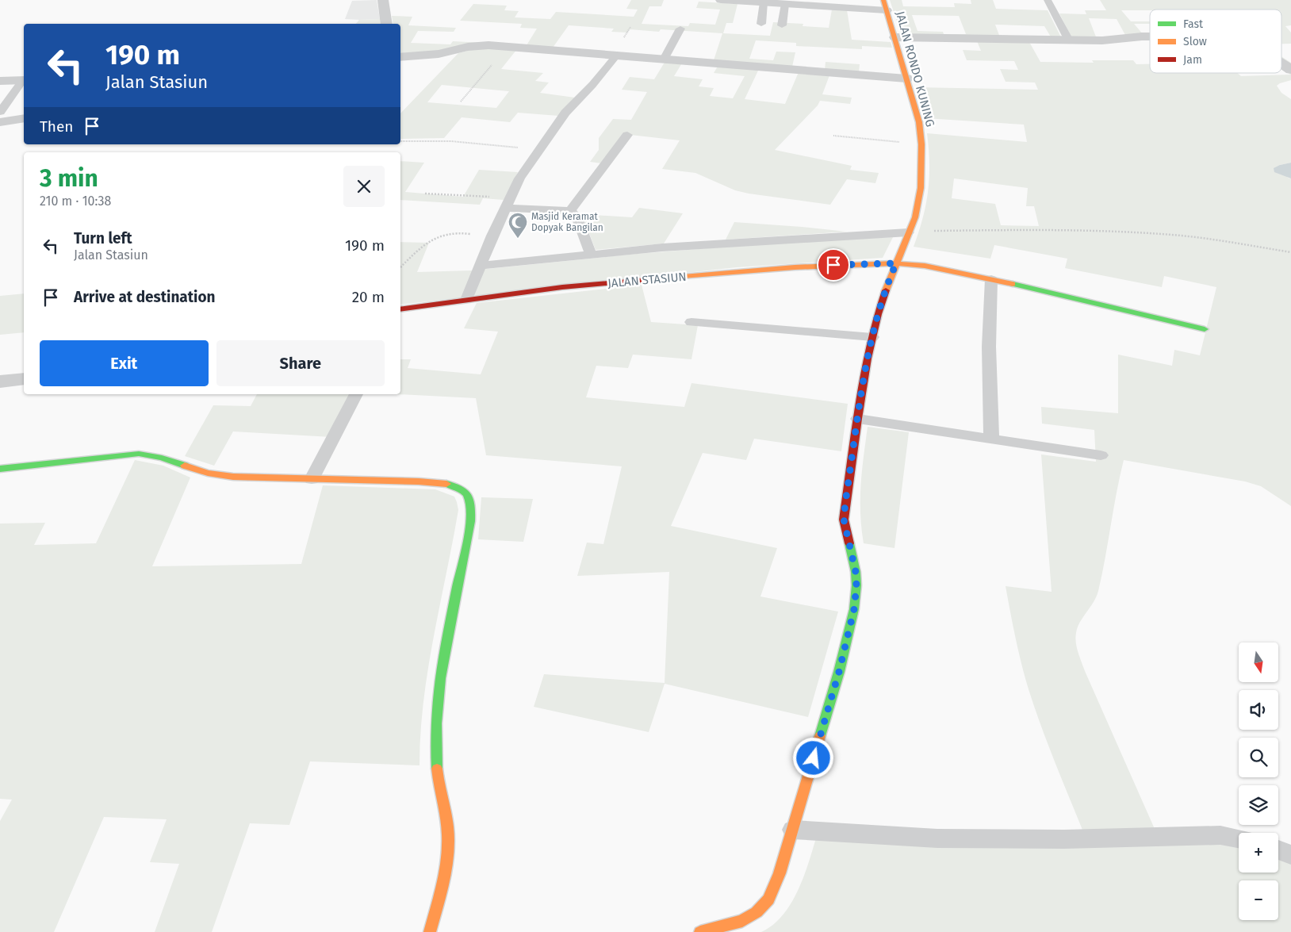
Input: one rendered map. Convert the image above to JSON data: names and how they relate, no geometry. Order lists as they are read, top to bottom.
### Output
{
  "streets": {
    "street": ["JALAN RONDO KUNING", "JALAN STASIUN"]
  },
  "crossings": [
    ["JALAN RONDO KUNING", "JALAN STASIUN"]
  ],
  "places": {
    "mosque": ["Masjid Keramat Dopyak Bangilan"]
  },
  "legend": ["Fast", "Slow", "Jam"],
  "north": "bottom",
  "page": {
    "turn": ["190 m", "Jalan Stasiun"],
    "then": "Then",
    "heading": ["3 min", "210 m · 10:38"],
    "list": [
      {
        "name": "Turn left",
        "note": "Jalan Stasiun",
        "value": "190 m"
      },
      {
        "name": "Arrive at destination",
        "value": "20 m"
      }
    ],
    "buttons": ["Exit", "Share"],
    "map_buttons": ["+", "−"]
  }
}
